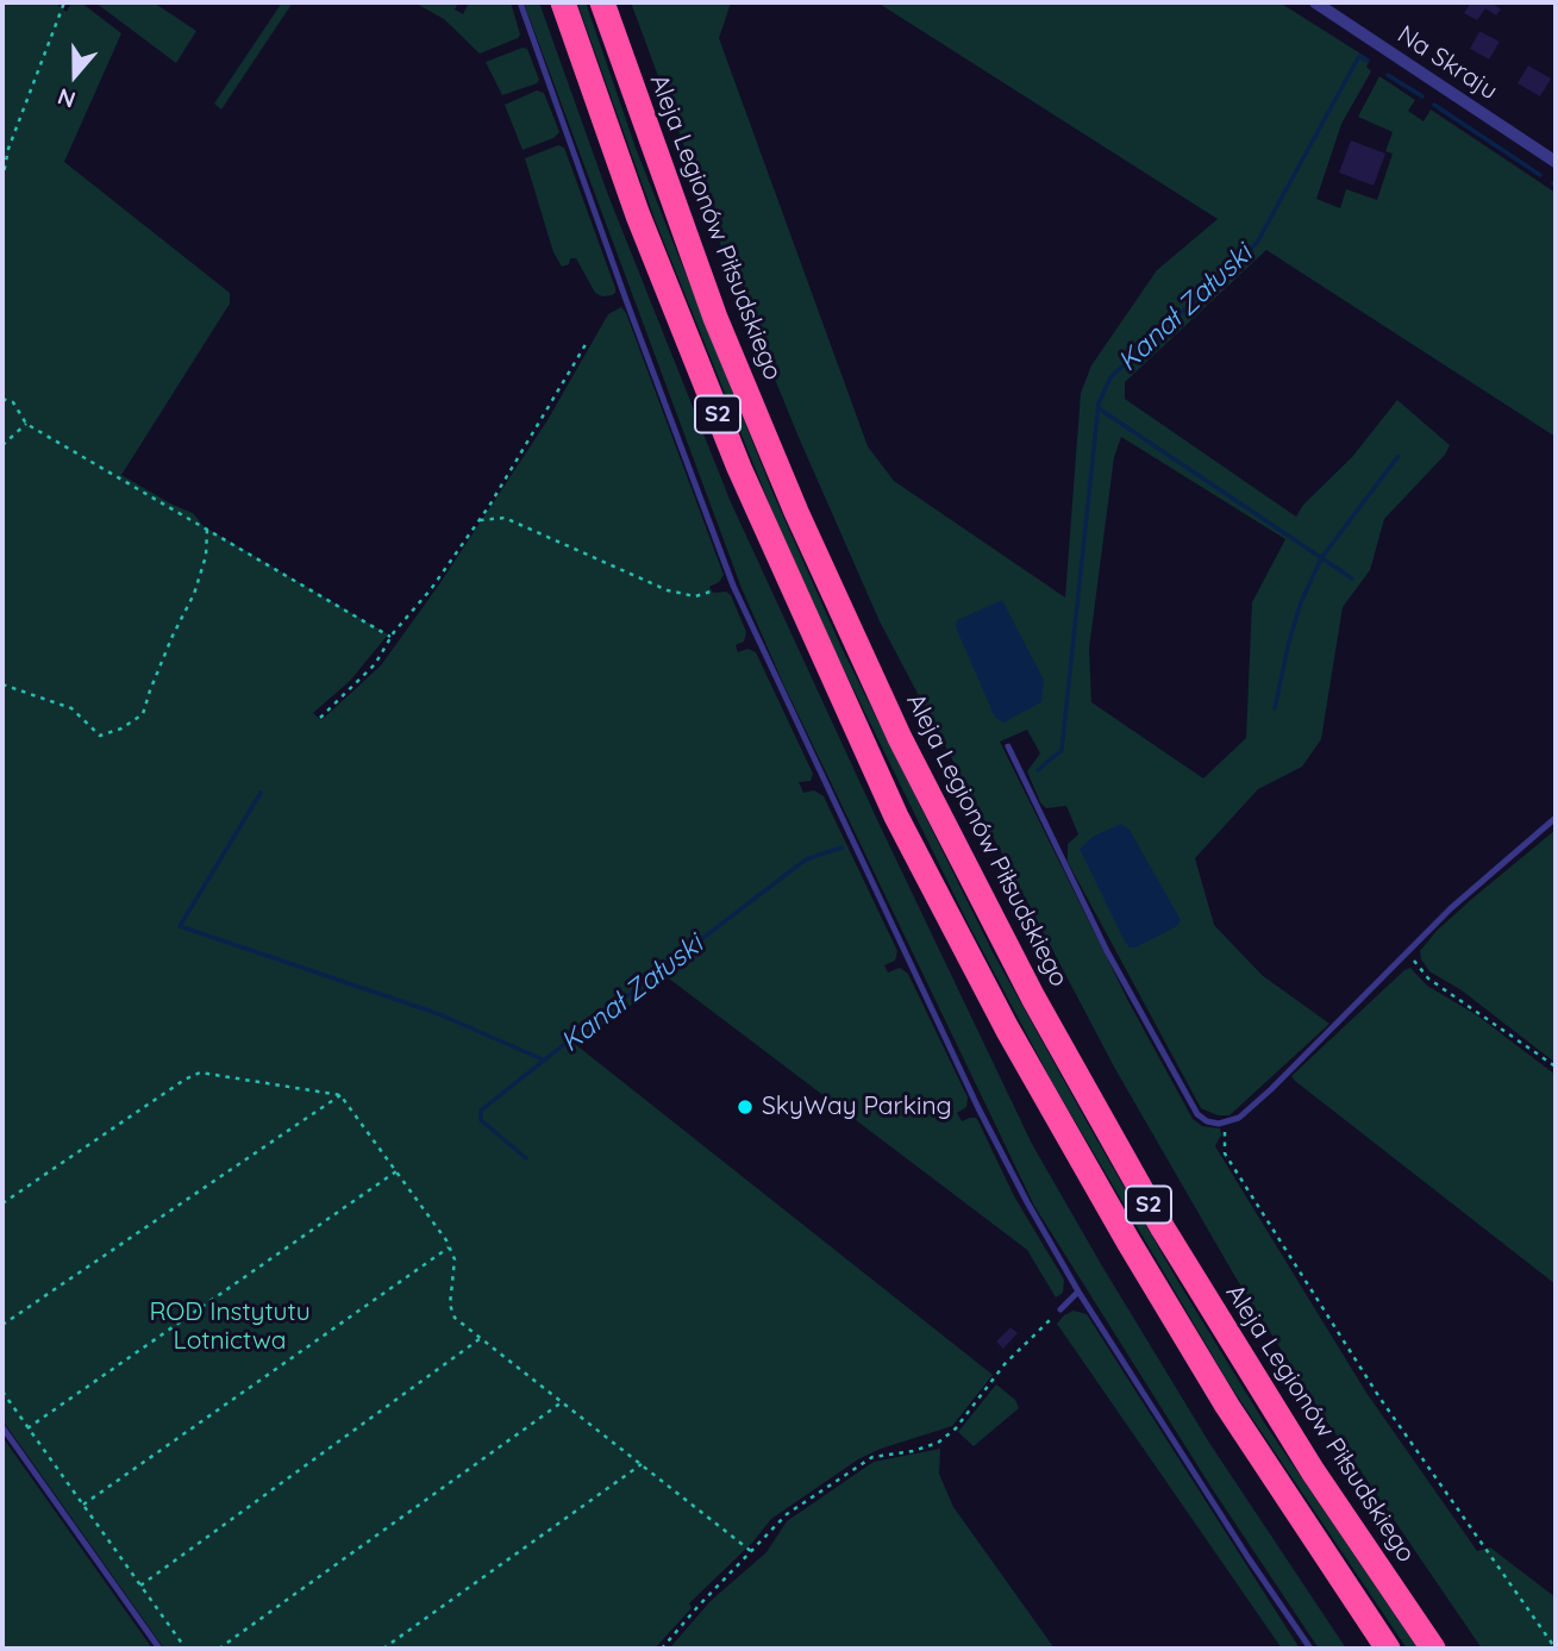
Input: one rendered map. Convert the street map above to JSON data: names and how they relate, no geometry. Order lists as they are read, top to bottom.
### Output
{
  "streets": {
    "highway": ["Aleja Legionów Piłsudskiego", "S2"],
    "street": ["Na Skraju"]
  },
  "water": ["Kanał Załuski"],
  "parks": ["ROD Instytutu Lotnictwa"],
  "places": ["SkyWay Parking"],
  "north": "bottom"
}
